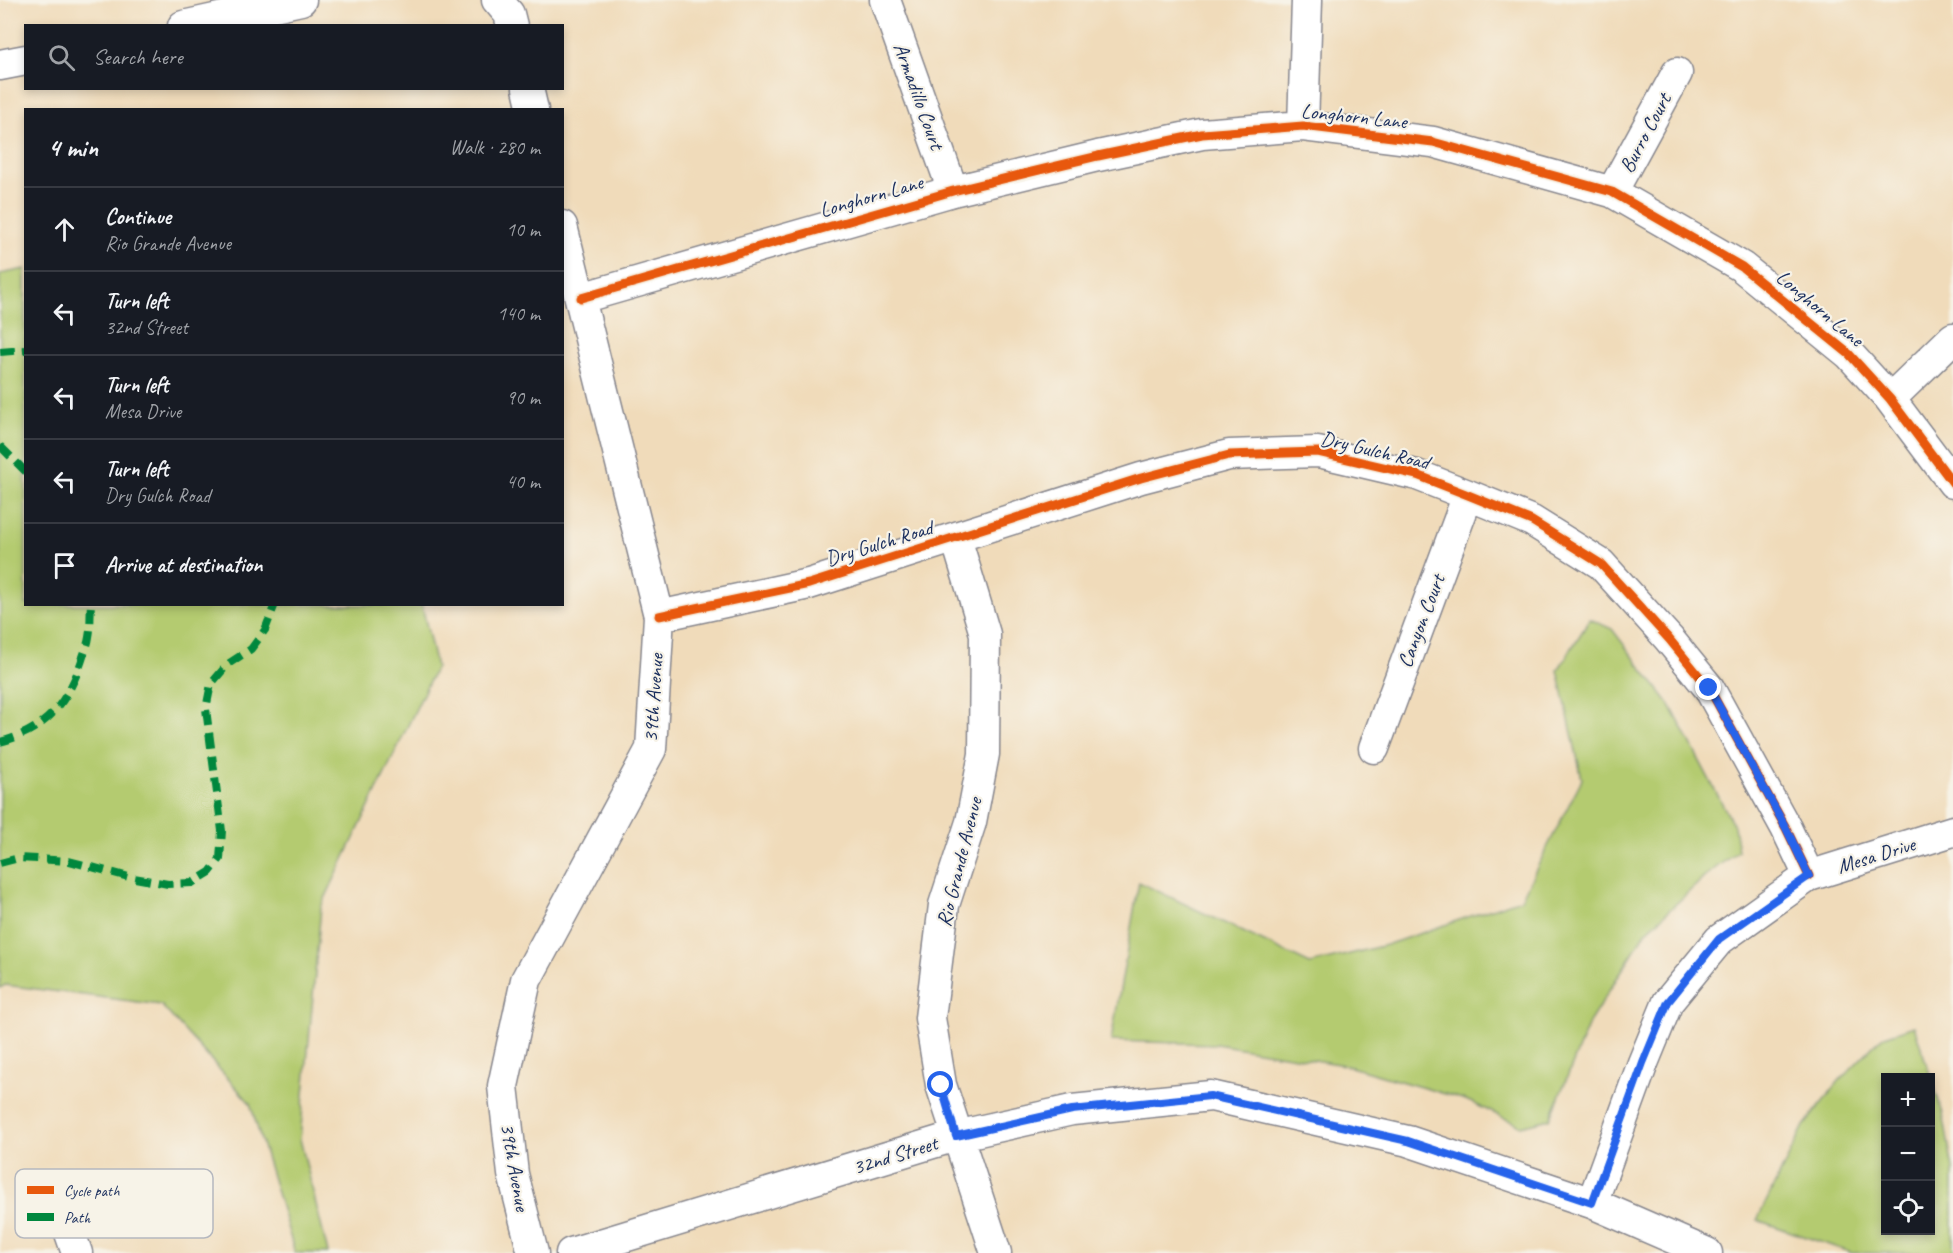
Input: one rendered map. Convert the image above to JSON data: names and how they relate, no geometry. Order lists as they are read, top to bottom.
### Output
{
  "streets": {
    "street": [
      "Armadillo Court",
      "Longhorn Lane",
      "Burro Court",
      "Dry Gulch Road",
      "Canyon Court",
      "39th Avenue",
      "Mesa Drive",
      "Rio Grande Avenue",
      "32nd Street"
    ]
  },
  "crossings": [
    ["Armadillo Court", "Longhorn Lane"],
    ["Longhorn Lane", "Burro Court"],
    ["Longhorn Lane", "39th Avenue"],
    ["Dry Gulch Road", "Canyon Court"],
    ["Dry Gulch Road", "39th Avenue"],
    ["Dry Gulch Road", "Mesa Drive"],
    ["Dry Gulch Road", "Rio Grande Avenue"],
    ["Mesa Drive", "32nd Street"],
    ["Rio Grande Avenue", "32nd Street"]
  ],
  "legend": ["Cycle path", "Path"],
  "page": {
    "search": "Search here",
    "heading": ["4 min", "Walk · 280 m"],
    "list": [
      ["Continue", "Rio Grande Avenue", "10 m"],
      ["Turn left", "32nd Street", "140 m"],
      ["Turn left", "Mesa Drive", "90 m"],
      ["Turn left", "Dry Gulch Road", "40 m"],
      "Arrive at destination"
    ],
    "map_buttons": ["+", "−"]
  }
}
